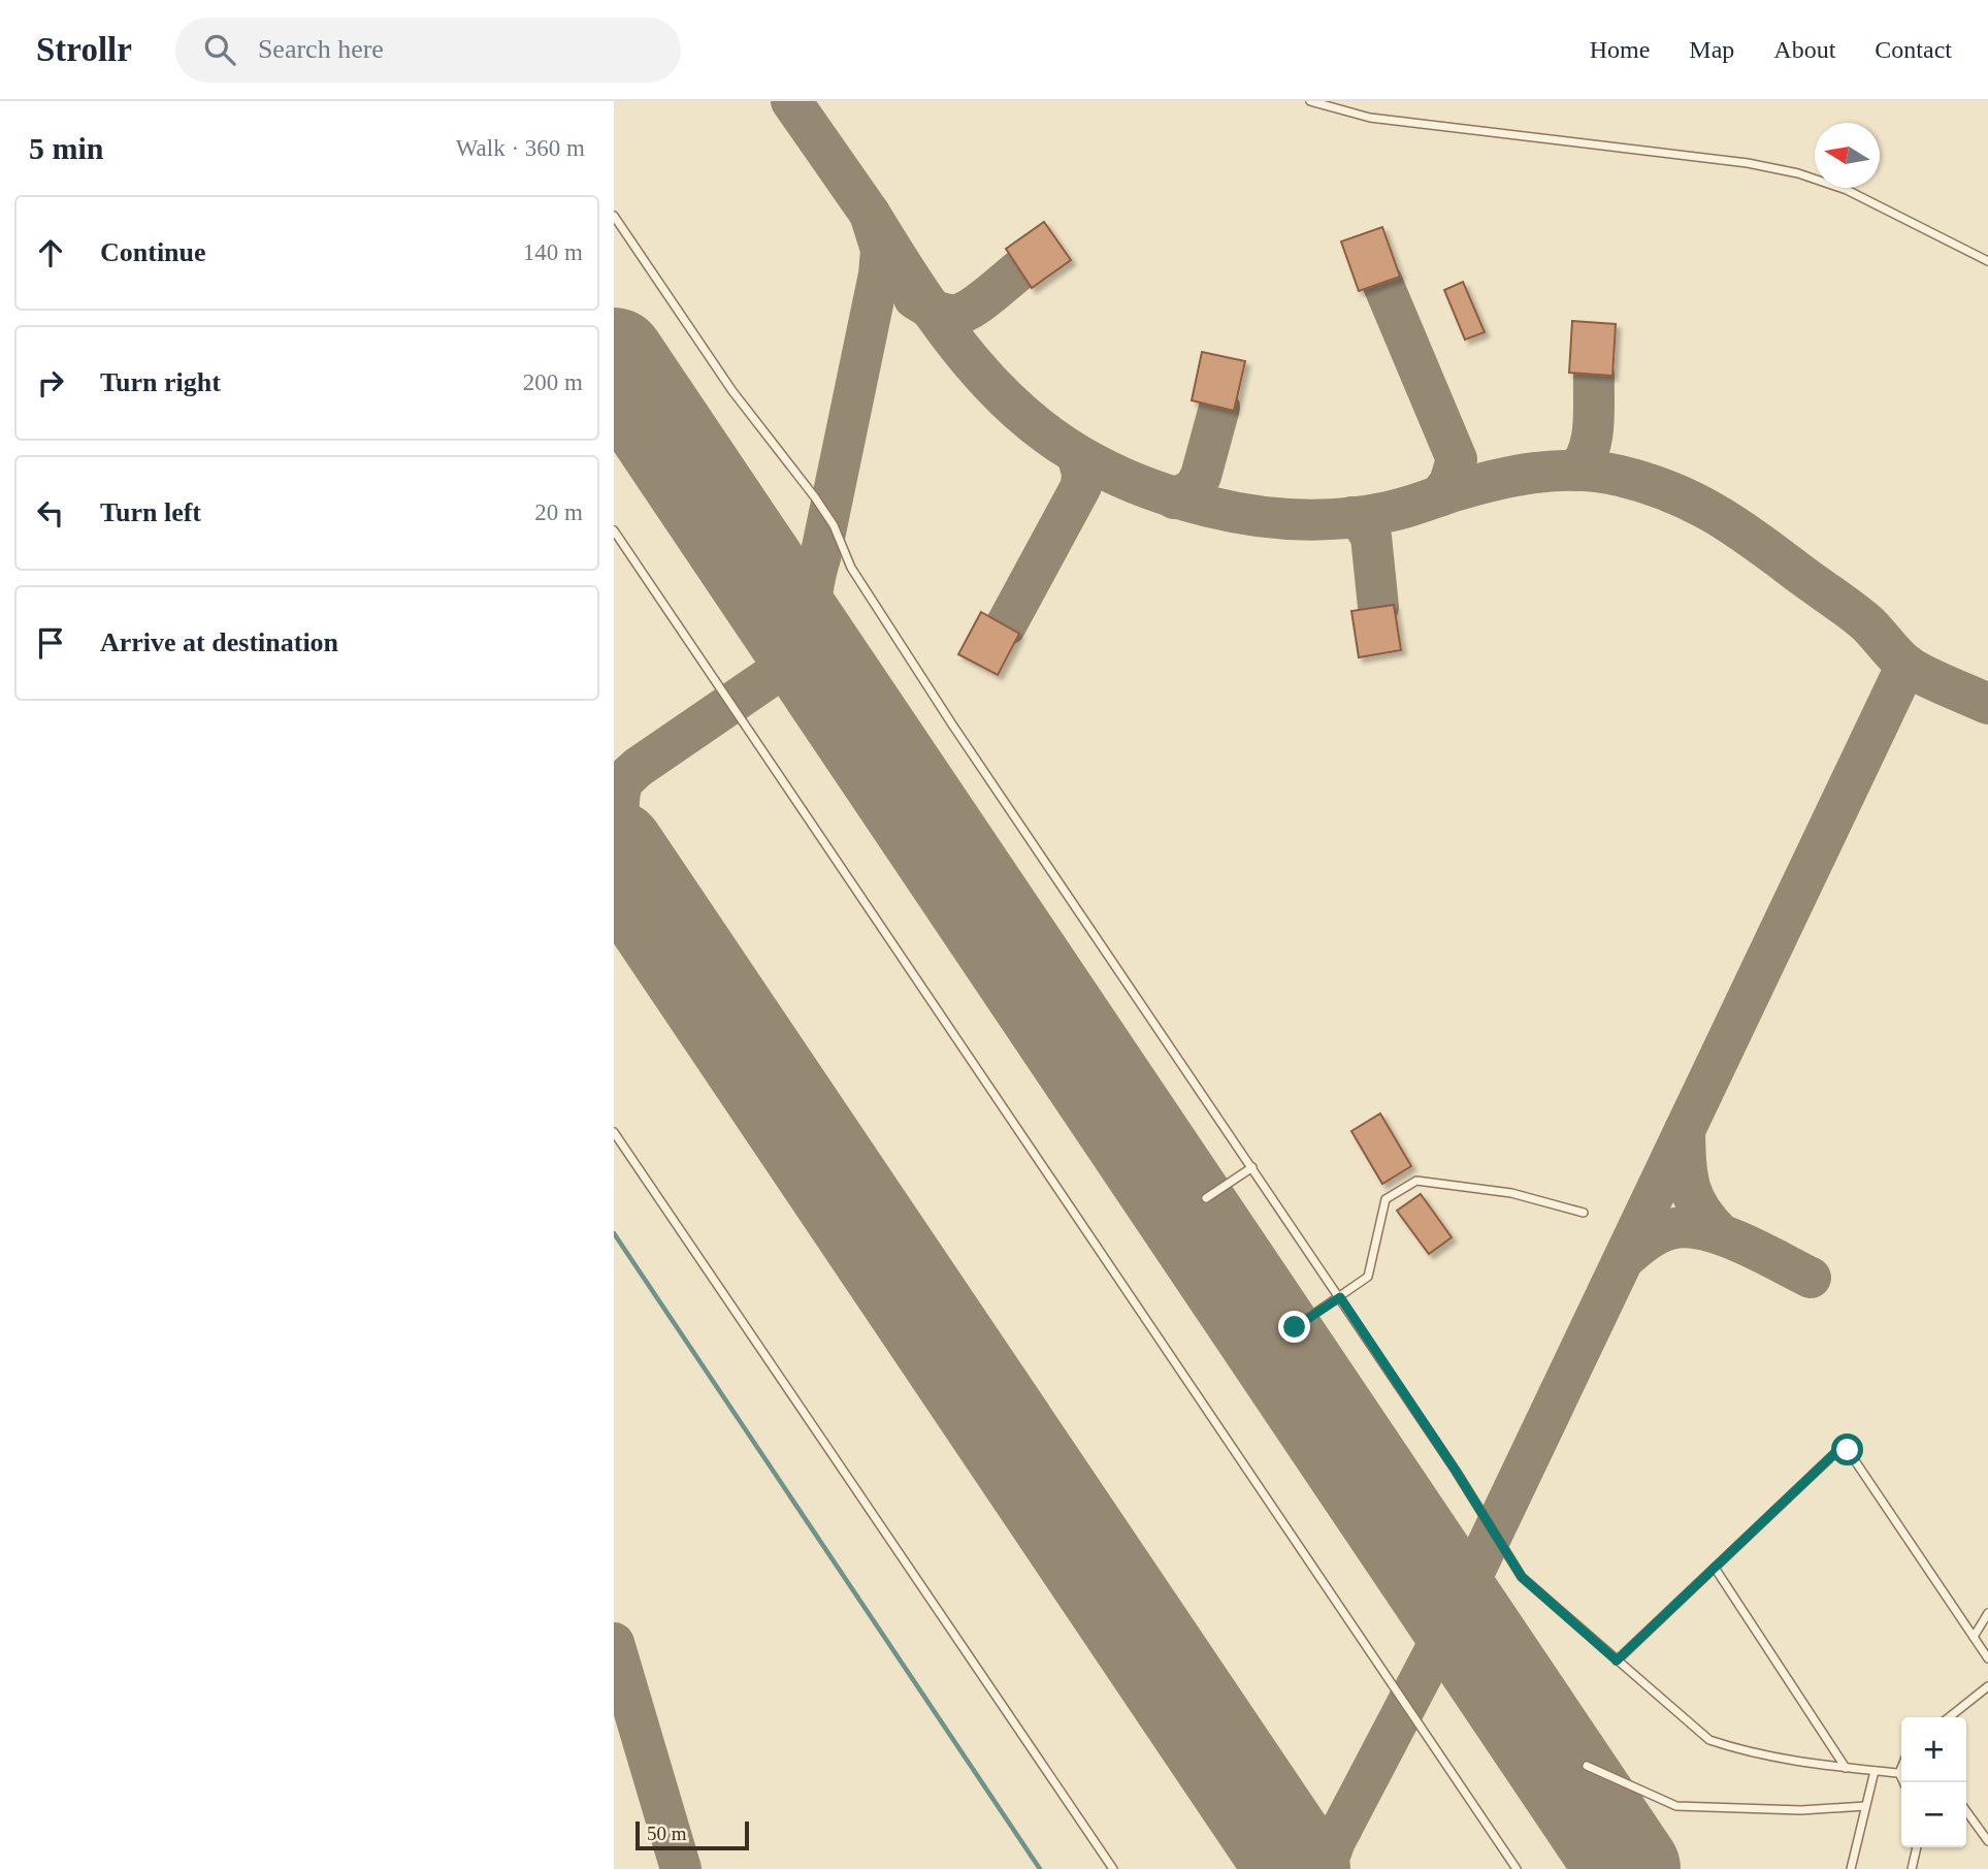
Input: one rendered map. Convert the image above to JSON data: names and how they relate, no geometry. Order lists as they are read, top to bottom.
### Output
{
  "scale_bar": "50 m",
  "north": "left",
  "page": {
    "header": "Strollr",
    "search": "Search here",
    "nav": [
      "Home",
      "Map",
      "About",
      "Contact"
    ],
    "heading": ["5 min", "Walk · 360 m"],
    "list": [
      ["Continue", "140 m"],
      ["Turn right", "200 m"],
      ["Turn left", "20 m"],
      "Arrive at destination"
    ],
    "map_buttons": ["+", "−"],
    "scale": "50 m"
  }
}
